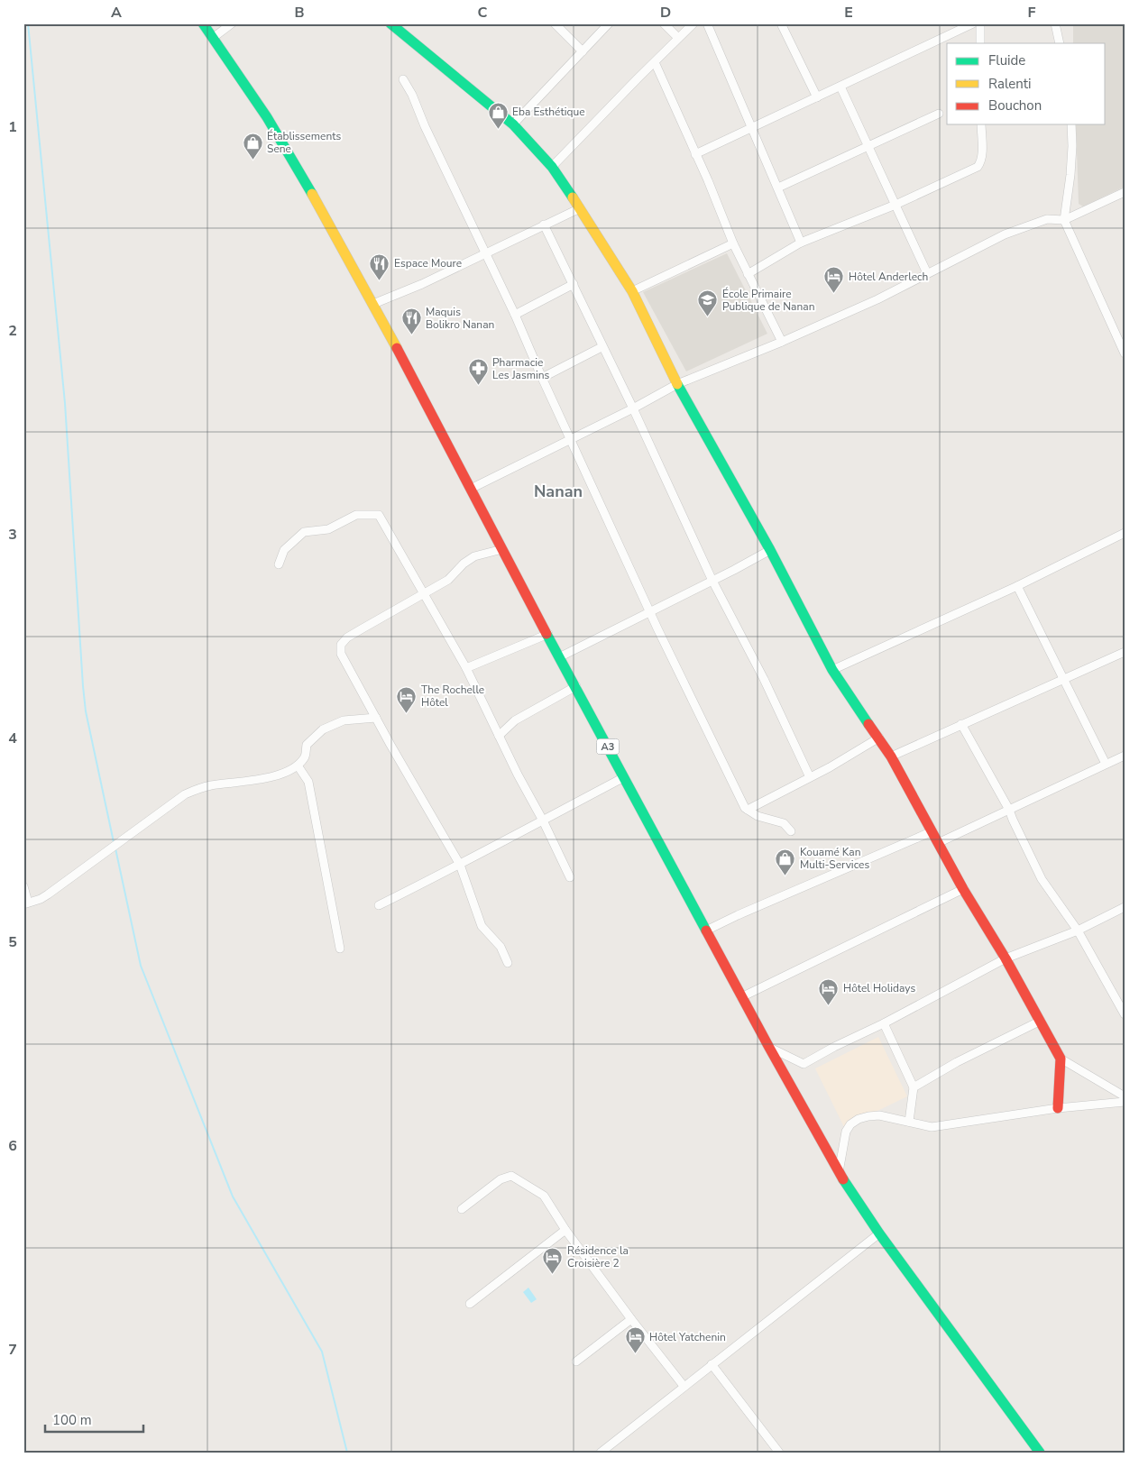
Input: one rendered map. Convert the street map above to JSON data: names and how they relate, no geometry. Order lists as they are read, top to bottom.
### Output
{
  "streets": {
    "main road": ["A3"]
  },
  "districts": ["Nanan"],
  "places": {
    "shop": ["Eba Esthétique", "Établissements Sene", "Kouamé Kan Multi-Services"],
    "restaurant": ["Espace Moure", "Maquis Bolikro Nanan"],
    "hotel": [
      "Hôtel Anderlech",
      "The Rochelle Hôtel",
      "Hôtel Holidays",
      "Résidence la Croisière 2",
      "Hôtel Yatchenin"
    ],
    "school or university": ["École Primaire Publique de Nanan"],
    "pharmacy": ["Pharmacie Les Jasmins"]
  },
  "legend": ["Fluide", "Ralenti", "Bouchon"],
  "scale_bar": "100 m",
  "grid": {
    "columns": [
      "A",
      "B",
      "C",
      "D",
      "E",
      "F"
    ],
    "rows": [
      "1",
      "2",
      "3",
      "4",
      "5",
      "6",
      "7"
    ]
  }
}
